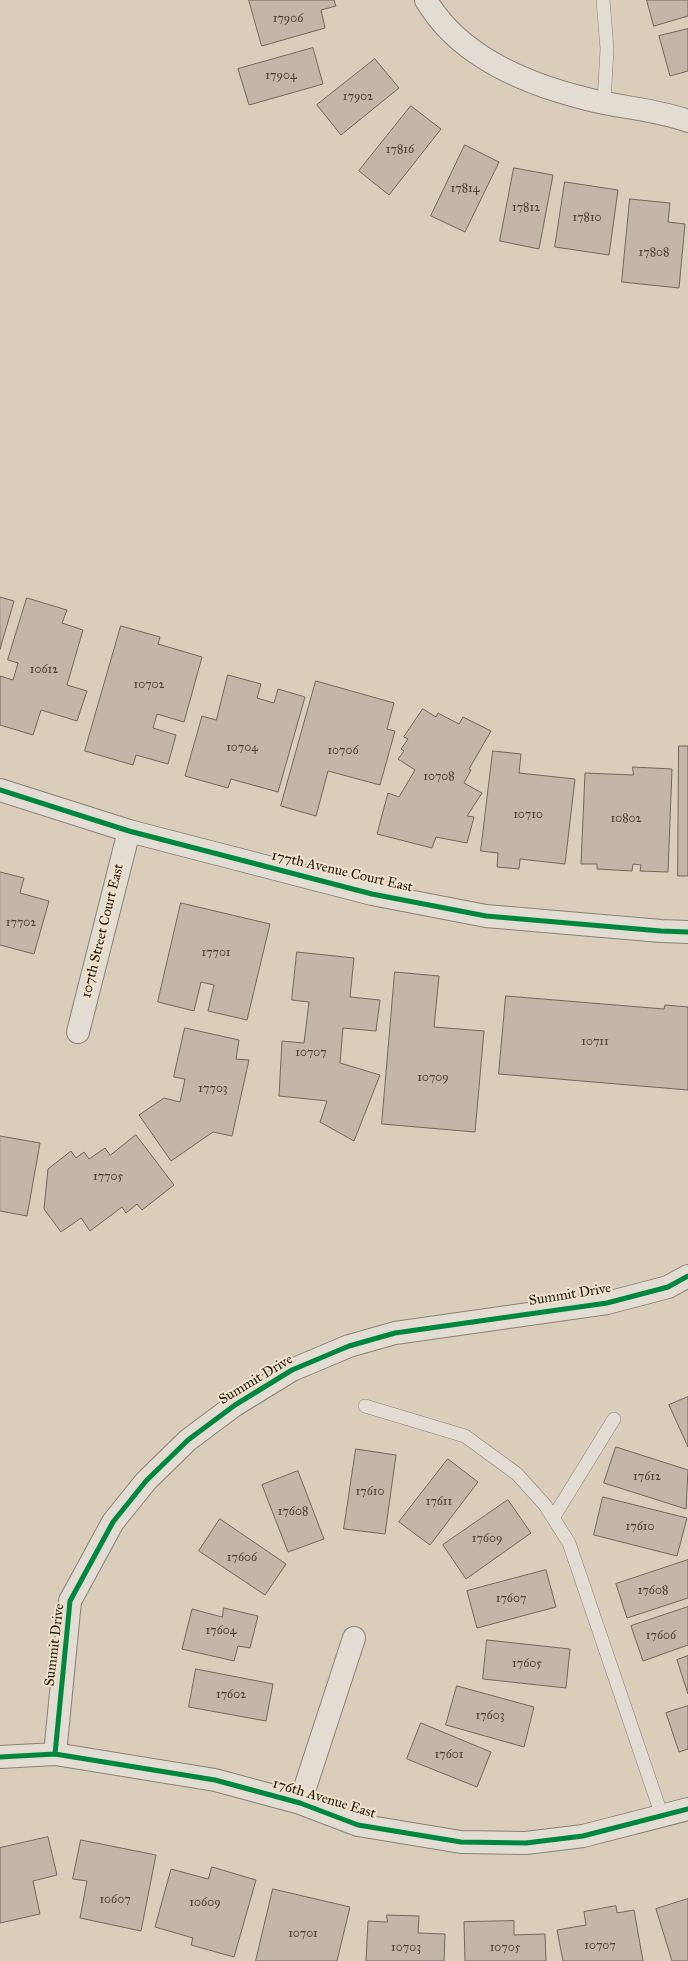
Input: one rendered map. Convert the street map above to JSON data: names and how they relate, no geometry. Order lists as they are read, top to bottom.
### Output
{
  "streets": {
    "street": [
      "177th Avenue Court East",
      "107th Street Court East",
      "Summit Drive",
      "176th Avenue East"
    ]
  },
  "crossings": [
    ["177th Avenue Court East", "107th Street Court East"],
    ["Summit Drive", "176th Avenue East"]
  ],
  "house_numbers": [
    "17906",
    "17904",
    "17902",
    "17816",
    "17814",
    "17812",
    "17810",
    "17808",
    "10612",
    "10702",
    "10704",
    "10706",
    "10708",
    "10710",
    "10802",
    "17702",
    "17701",
    "10711",
    "10707",
    "10709",
    "17703",
    "17705",
    "17612",
    "17610",
    "17611",
    "17608",
    "17610",
    "17609",
    "17606",
    "17608",
    "17607",
    "17604",
    "17606",
    "17605",
    "17602",
    "17603",
    "17601",
    "10607",
    "10609",
    "10701",
    "10707",
    "10703",
    "10705"
  ]
}
